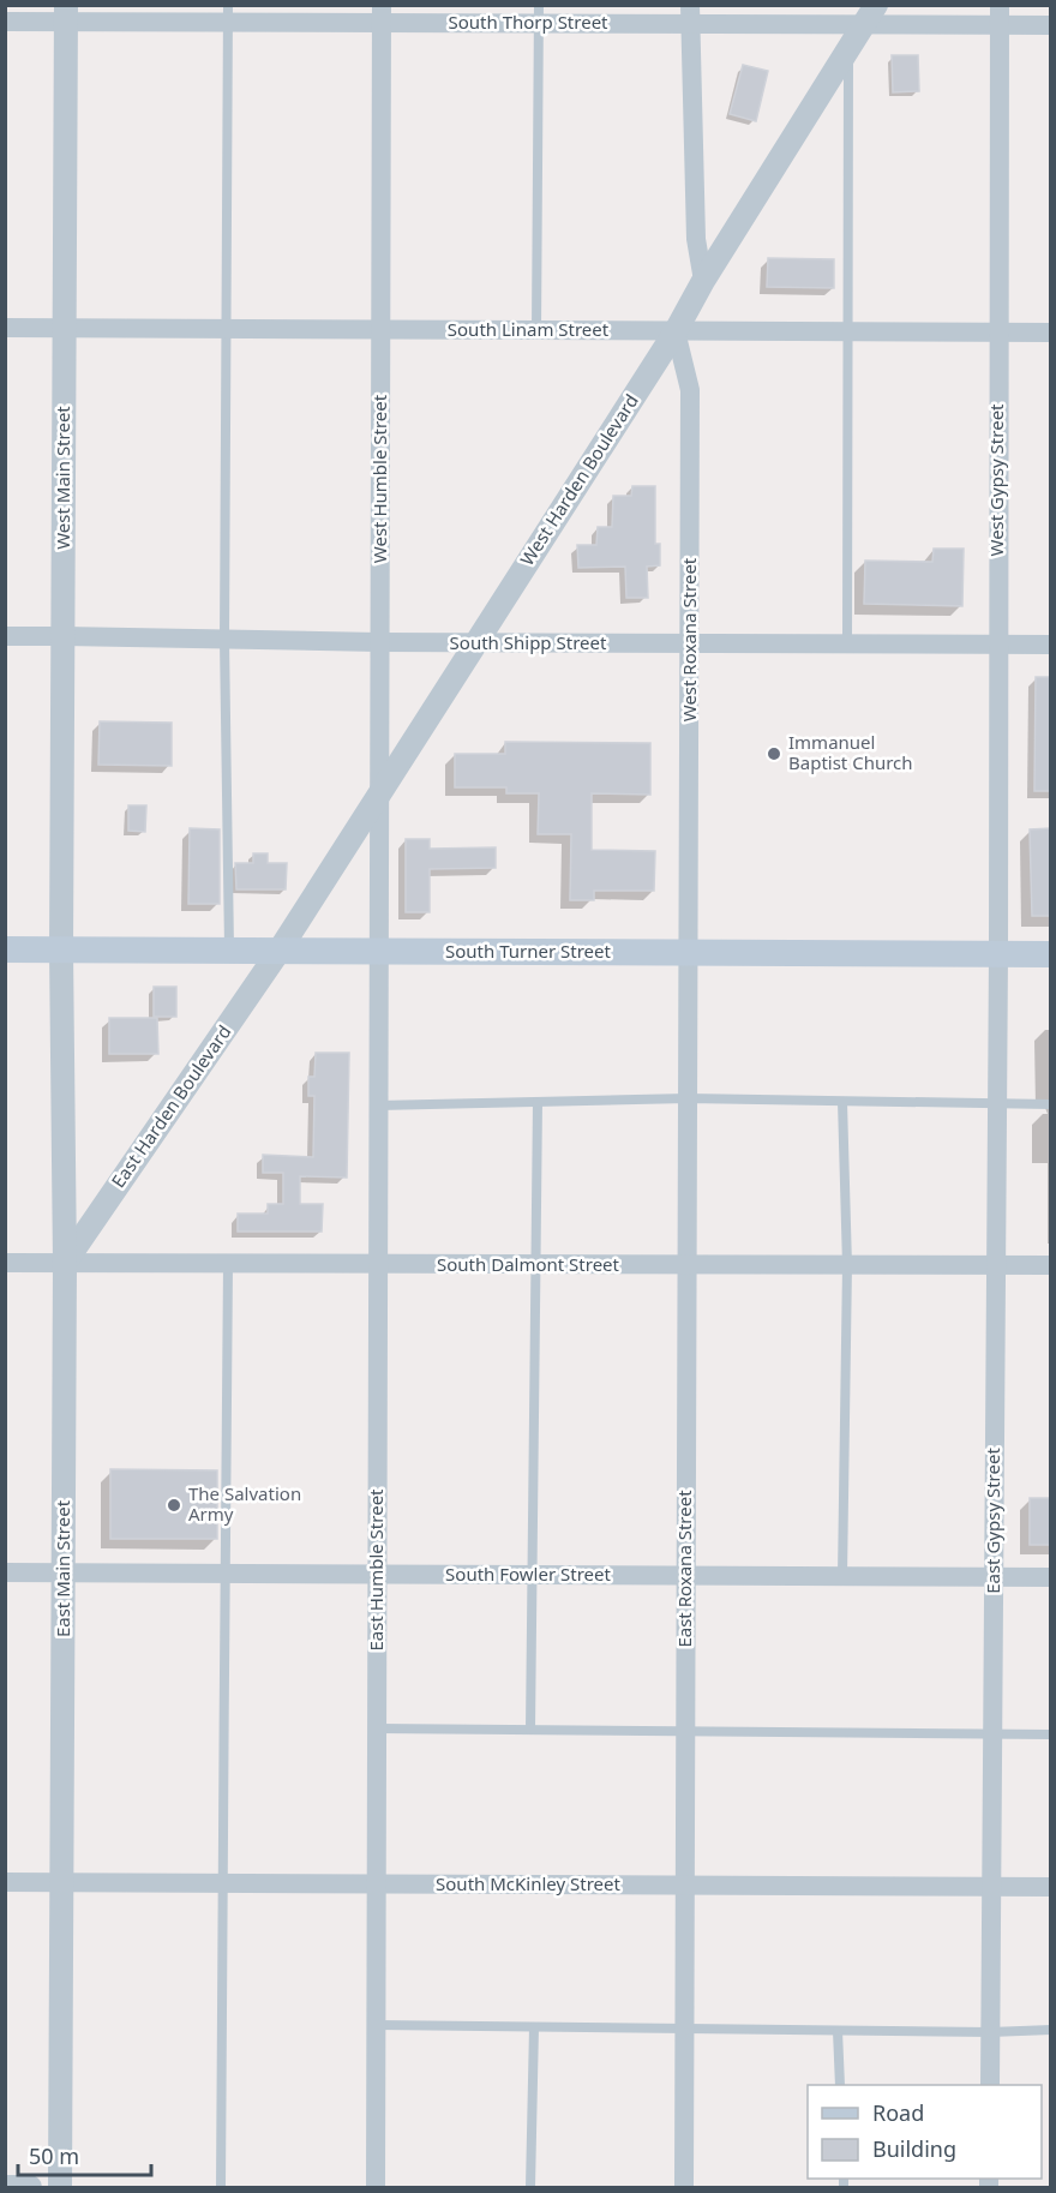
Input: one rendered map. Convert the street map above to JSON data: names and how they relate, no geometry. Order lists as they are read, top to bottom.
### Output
{
  "streets": {
    "main road": ["South Turner Street"],
    "street": [
      "South Thorp Street",
      "South Linam Street",
      "West Main Street",
      "West Humble Street",
      "West Harden Boulevard",
      "West Gypsy Street",
      "West Roxana Street",
      "South Shipp Street",
      "East Harden Boulevard",
      "South Dalmont Street",
      "East Gypsy Street",
      "East Main Street",
      "East Roxana Street",
      "East Humble Street",
      "South Fowler Street",
      "South McKinley Street"
    ]
  },
  "crossings": [
    ["South Thorp Street", "West Main Street"],
    ["South Thorp Street", "West Humble Street"],
    ["South Thorp Street", "West Harden Boulevard"],
    ["South Thorp Street", "West Gypsy Street"],
    ["South Linam Street", "West Main Street"],
    ["South Linam Street", "West Humble Street"],
    ["South Linam Street", "West Harden Boulevard"],
    ["South Linam Street", "West Gypsy Street"],
    ["South Linam Street", "West Roxana Street"],
    ["West Main Street", "South Shipp Street"],
    ["West Main Street", "South Turner Street"],
    ["West Main Street", "East Main Street"],
    ["West Humble Street", "West Harden Boulevard"],
    ["West Humble Street", "South Shipp Street"],
    ["West Humble Street", "South Turner Street"],
    ["West Humble Street", "East Humble Street"],
    ["West Harden Boulevard", "West Roxana Street"],
    ["West Harden Boulevard", "South Shipp Street"],
    ["West Harden Boulevard", "South Turner Street"],
    ["West Harden Boulevard", "East Harden Boulevard"],
    ["West Gypsy Street", "South Shipp Street"],
    ["West Gypsy Street", "South Turner Street"],
    ["West Gypsy Street", "East Gypsy Street"],
    ["West Roxana Street", "South Shipp Street"],
    ["West Roxana Street", "South Turner Street"],
    ["West Roxana Street", "East Roxana Street"],
    ["South Turner Street", "East Harden Boulevard"],
    ["South Turner Street", "East Gypsy Street"],
    ["South Turner Street", "East Main Street"],
    ["South Turner Street", "East Roxana Street"],
    ["South Turner Street", "East Humble Street"],
    ["East Harden Boulevard", "South Dalmont Street"],
    ["East Harden Boulevard", "East Main Street"],
    ["South Dalmont Street", "East Gypsy Street"],
    ["South Dalmont Street", "East Main Street"],
    ["South Dalmont Street", "East Roxana Street"],
    ["South Dalmont Street", "East Humble Street"],
    ["East Gypsy Street", "South Fowler Street"],
    ["East Gypsy Street", "South McKinley Street"],
    ["East Main Street", "South Fowler Street"],
    ["East Main Street", "South McKinley Street"],
    ["East Roxana Street", "South Fowler Street"],
    ["East Roxana Street", "South McKinley Street"],
    ["East Humble Street", "South Fowler Street"],
    ["East Humble Street", "South McKinley Street"]
  ],
  "places": ["Immanuel Baptist Church", "The Salvation Army"],
  "legend": ["Road", "Building"],
  "scale_bar": "50 m"
}
